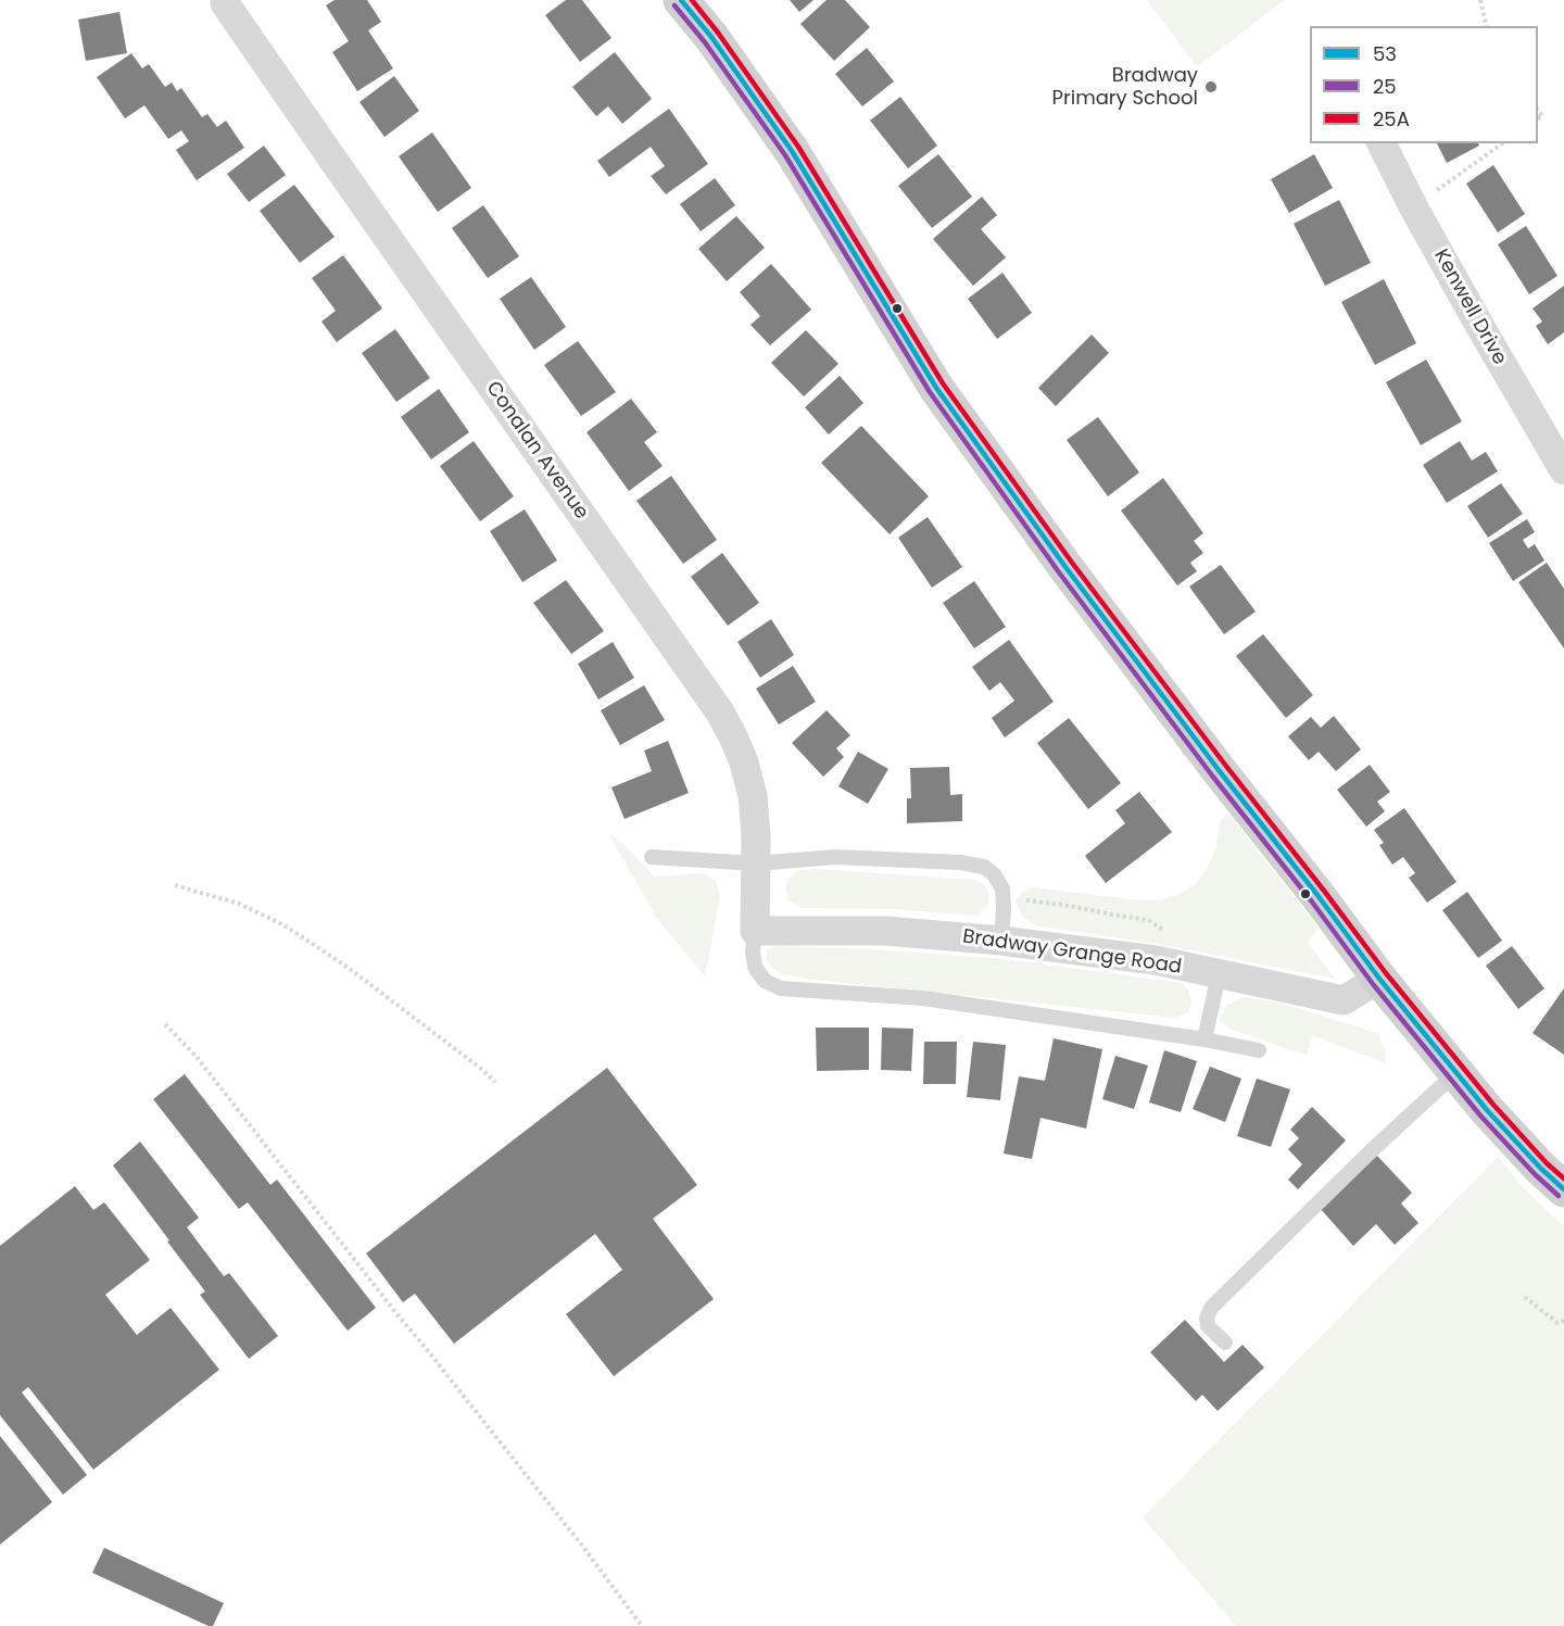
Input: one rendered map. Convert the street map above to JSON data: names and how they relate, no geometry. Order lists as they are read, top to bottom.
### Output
{
  "streets": {
    "street": ["Kenwell Drive", "Conalan Avenue", "Bradway Grange Road"]
  },
  "crossings": [
    ["Conalan Avenue", "Bradway Grange Road"]
  ],
  "places": ["Bradway Primary School"],
  "lines": ["transit line 53", "transit line 25A", "transit line 25"],
  "legend": ["53", "25", "25A"]
}
